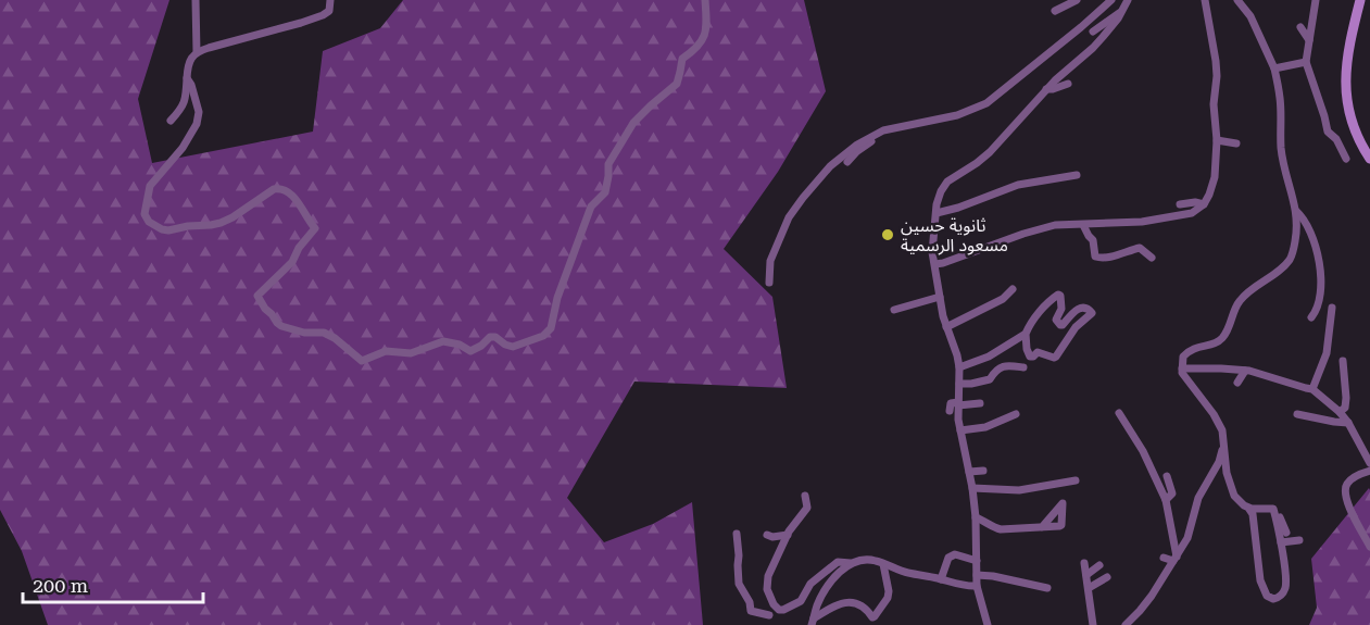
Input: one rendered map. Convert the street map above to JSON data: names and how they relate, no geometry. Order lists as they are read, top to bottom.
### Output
{
  "places": ["ثانوية حسين مسعود الرسمية"],
  "scale_bar": "200 m"
}
